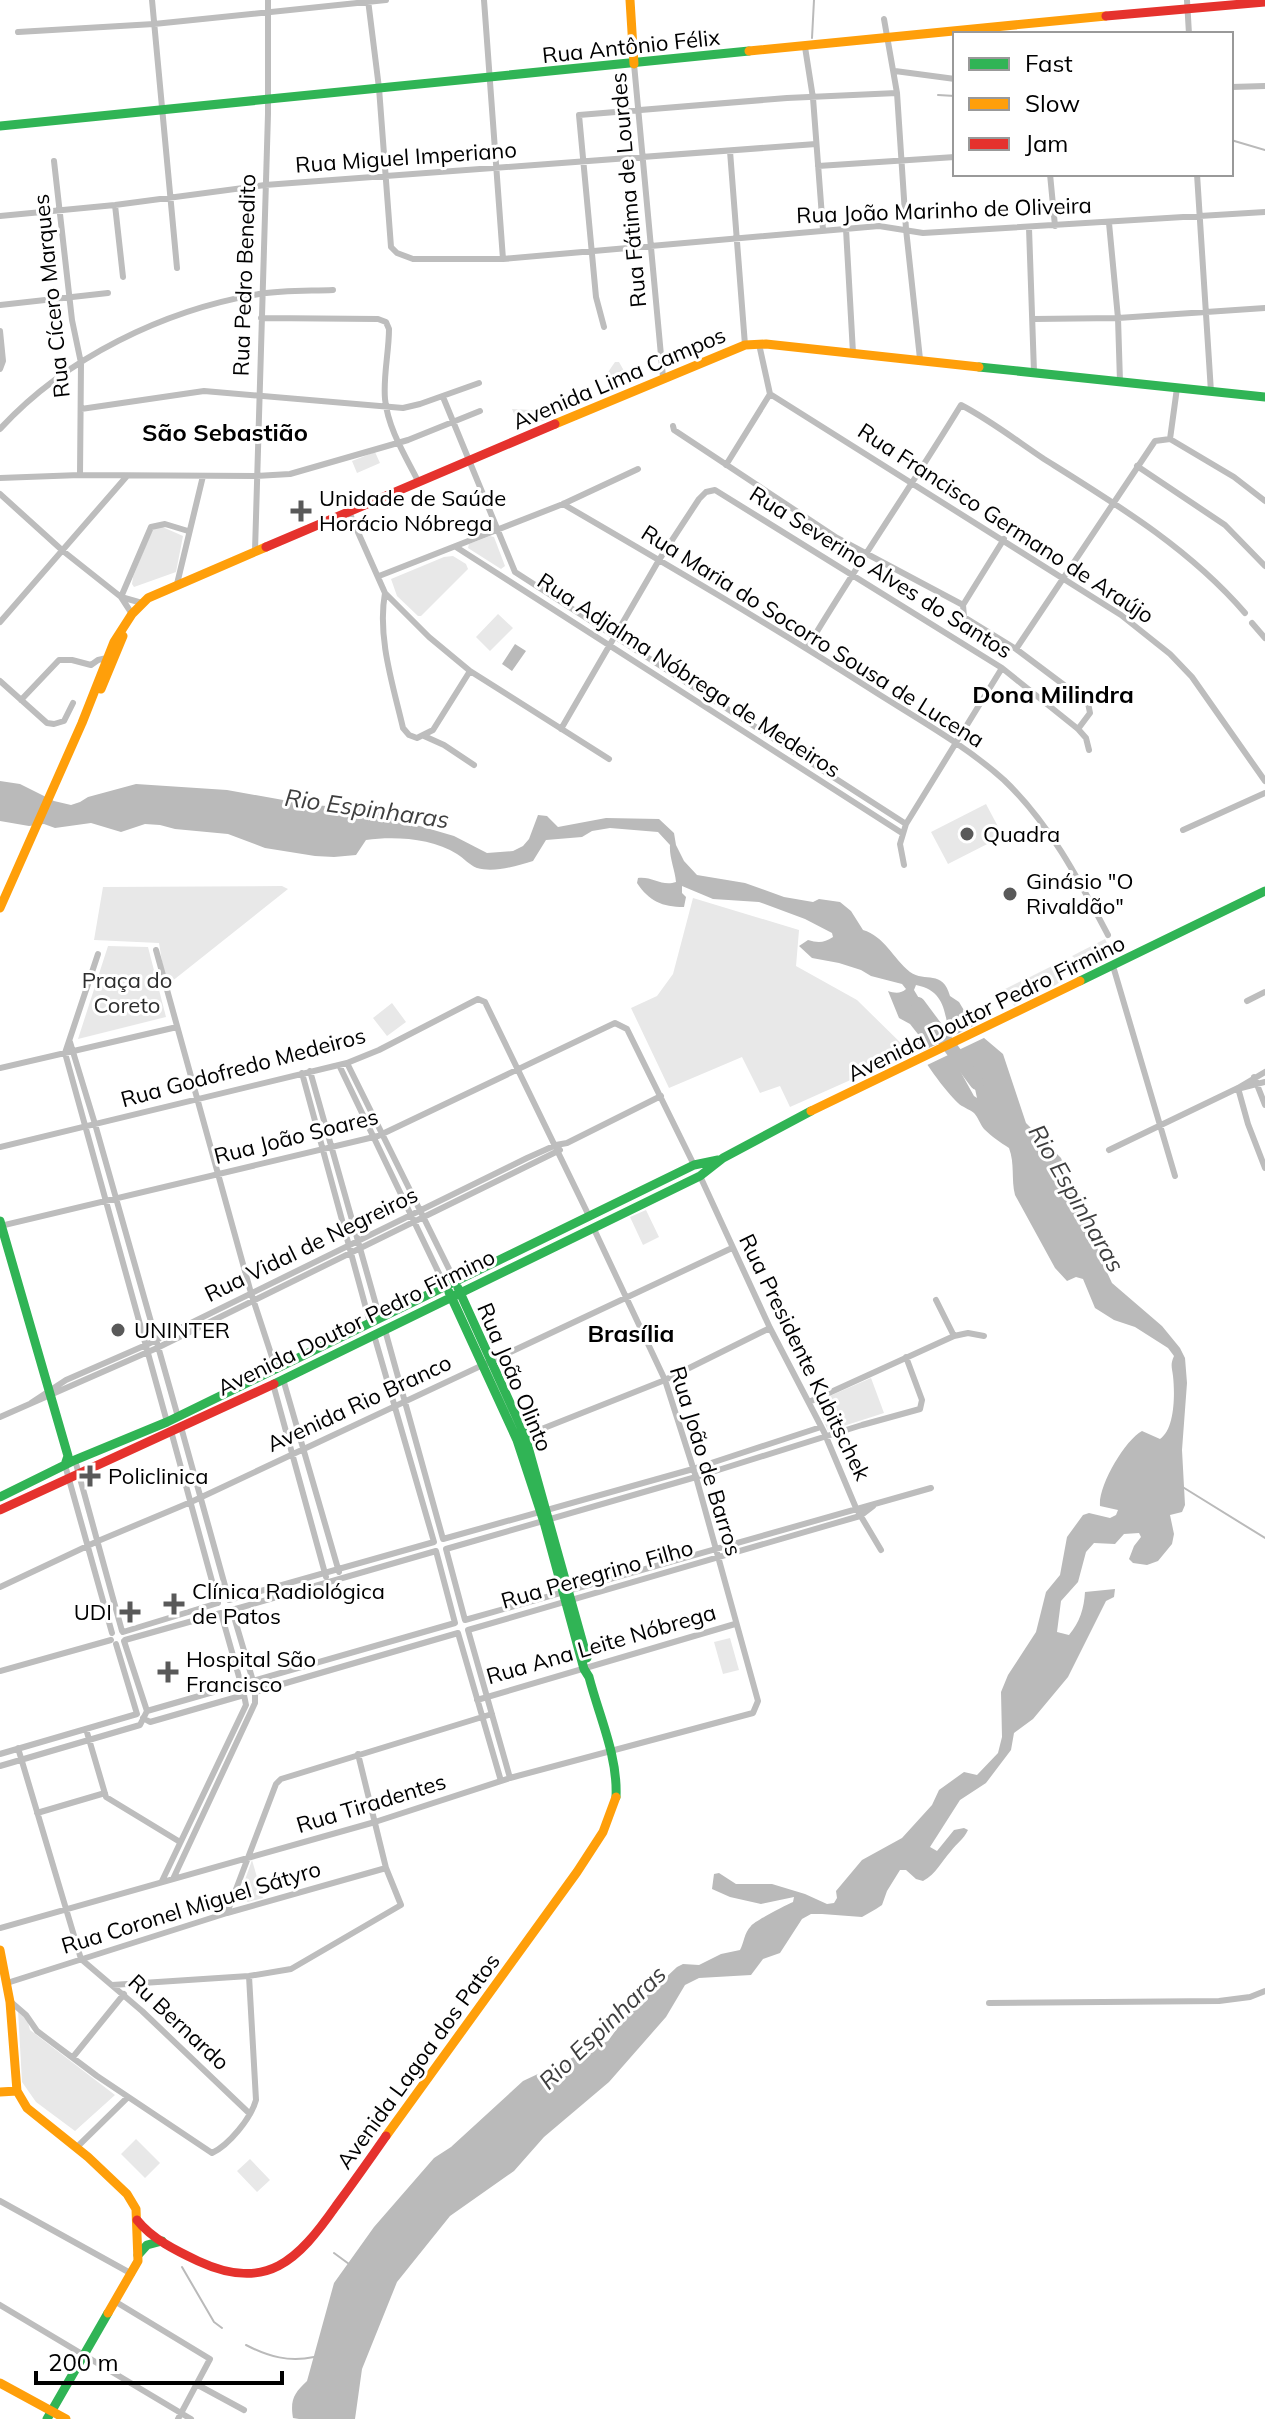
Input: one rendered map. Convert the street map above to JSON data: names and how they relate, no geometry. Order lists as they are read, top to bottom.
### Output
{
  "streets": {
    "main road": [
      "Rua Antônio Félix",
      "Rua Fátima de Lourdes",
      "Avenida Lima Campos",
      "Avenida Doutor Pedro Firmino",
      "Rua João Olinto",
      "Avenida Lagoa dos Patos"
    ],
    "street": [
      "Rua Miguel Imperiano",
      "Rua João Marinho de Oliveira",
      "Rua Pedro Benedito",
      "Rua Cícero Marques",
      "Rua Francisco Germano de Araújo",
      "Rua Severino Alves do Santos",
      "Rua Maria do Socorro Sousa de Lucena",
      "Rua Adjalma Nóbrega de Medeiros",
      "Rua Godofredo Medeiros",
      "Rua João Soares",
      "Rua Vidal de Negreiros",
      "Rua Presidente Kubitschek",
      "Avenida Rio Branco",
      "Rua João de Barros",
      "Rua Peregrino Filho",
      "Rua Ana Leite Nóbrega",
      "Rua Tiradentes",
      "Rua Coronel Miguel Sátyro",
      "Ru Bernardo"
    ]
  },
  "crossings": [
    ["Rua Antônio Félix", "Rua Fátima de Lourdes"],
    ["Rua Antônio Félix", "Rua Pedro Benedito"],
    ["Rua Miguel Imperiano", "Rua Fátima de Lourdes"],
    ["Rua Miguel Imperiano", "Rua João Marinho de Oliveira"],
    ["Rua Miguel Imperiano", "Rua Pedro Benedito"],
    ["Rua Miguel Imperiano", "Rua Cícero Marques"],
    ["Rua Fátima de Lourdes", "Rua João Marinho de Oliveira"],
    ["Rua Fátima de Lourdes", "Avenida Lima Campos"],
    ["Rua Pedro Benedito", "Avenida Lima Campos"],
    ["Avenida Lima Campos", "Rua Adjalma Nóbrega de Medeiros"],
    ["Rua Severino Alves do Santos", "Rua Maria do Socorro Sousa de Lucena"],
    ["Avenida Doutor Pedro Firmino", "Rua Presidente Kubitschek"],
    ["Avenida Doutor Pedro Firmino", "Rua João Olinto"],
    ["Avenida Doutor Pedro Firmino", "Rua João de Barros"],
    ["Rua Godofredo Medeiros", "Rua João Soares"],
    ["Rua Godofredo Medeiros", "Rua João Olinto"],
    ["Rua João Soares", "Rua Vidal de Negreiros"],
    ["Rua João Soares", "Rua João Olinto"],
    ["Rua Vidal de Negreiros", "Rua João Olinto"],
    ["Rua Presidente Kubitschek", "Avenida Rio Branco"],
    ["Rua Presidente Kubitschek", "Rua Peregrino Filho"],
    ["Rua João Olinto", "Avenida Rio Branco"],
    ["Rua João Olinto", "Rua Peregrino Filho"],
    ["Rua João Olinto", "Rua Ana Leite Nóbrega"],
    ["Rua João Olinto", "Rua Tiradentes"],
    ["Rua João Olinto", "Avenida Lagoa dos Patos"],
    ["Avenida Rio Branco", "Rua João de Barros"],
    ["Rua João de Barros", "Rua Peregrino Filho"],
    ["Rua João de Barros", "Rua Ana Leite Nóbrega"],
    ["Rua João de Barros", "Rua Tiradentes"],
    ["Rua Tiradentes", "Avenida Lagoa dos Patos"],
    ["Rua Coronel Miguel Sátyro", "Ru Bernardo"]
  ],
  "districts": ["São Sebastião", "Dona Milindra", "Brasília"],
  "water": ["Rio Espinharas"],
  "parks": ["Praça do Coreto"],
  "places": {
    "health": [
      "Unidade de Saúde Horácio Nóbrega",
      "Policlinica",
      "Clínica Radiológica de Patos",
      "UDI",
      "Hospital São Francisco"
    ],
    "other": ["Quadra", "Ginásio \"O Rivaldão\"", "UNINTER"]
  },
  "legend": ["Fast", "Slow", "Jam"],
  "scale_bar": "200 m"
}
